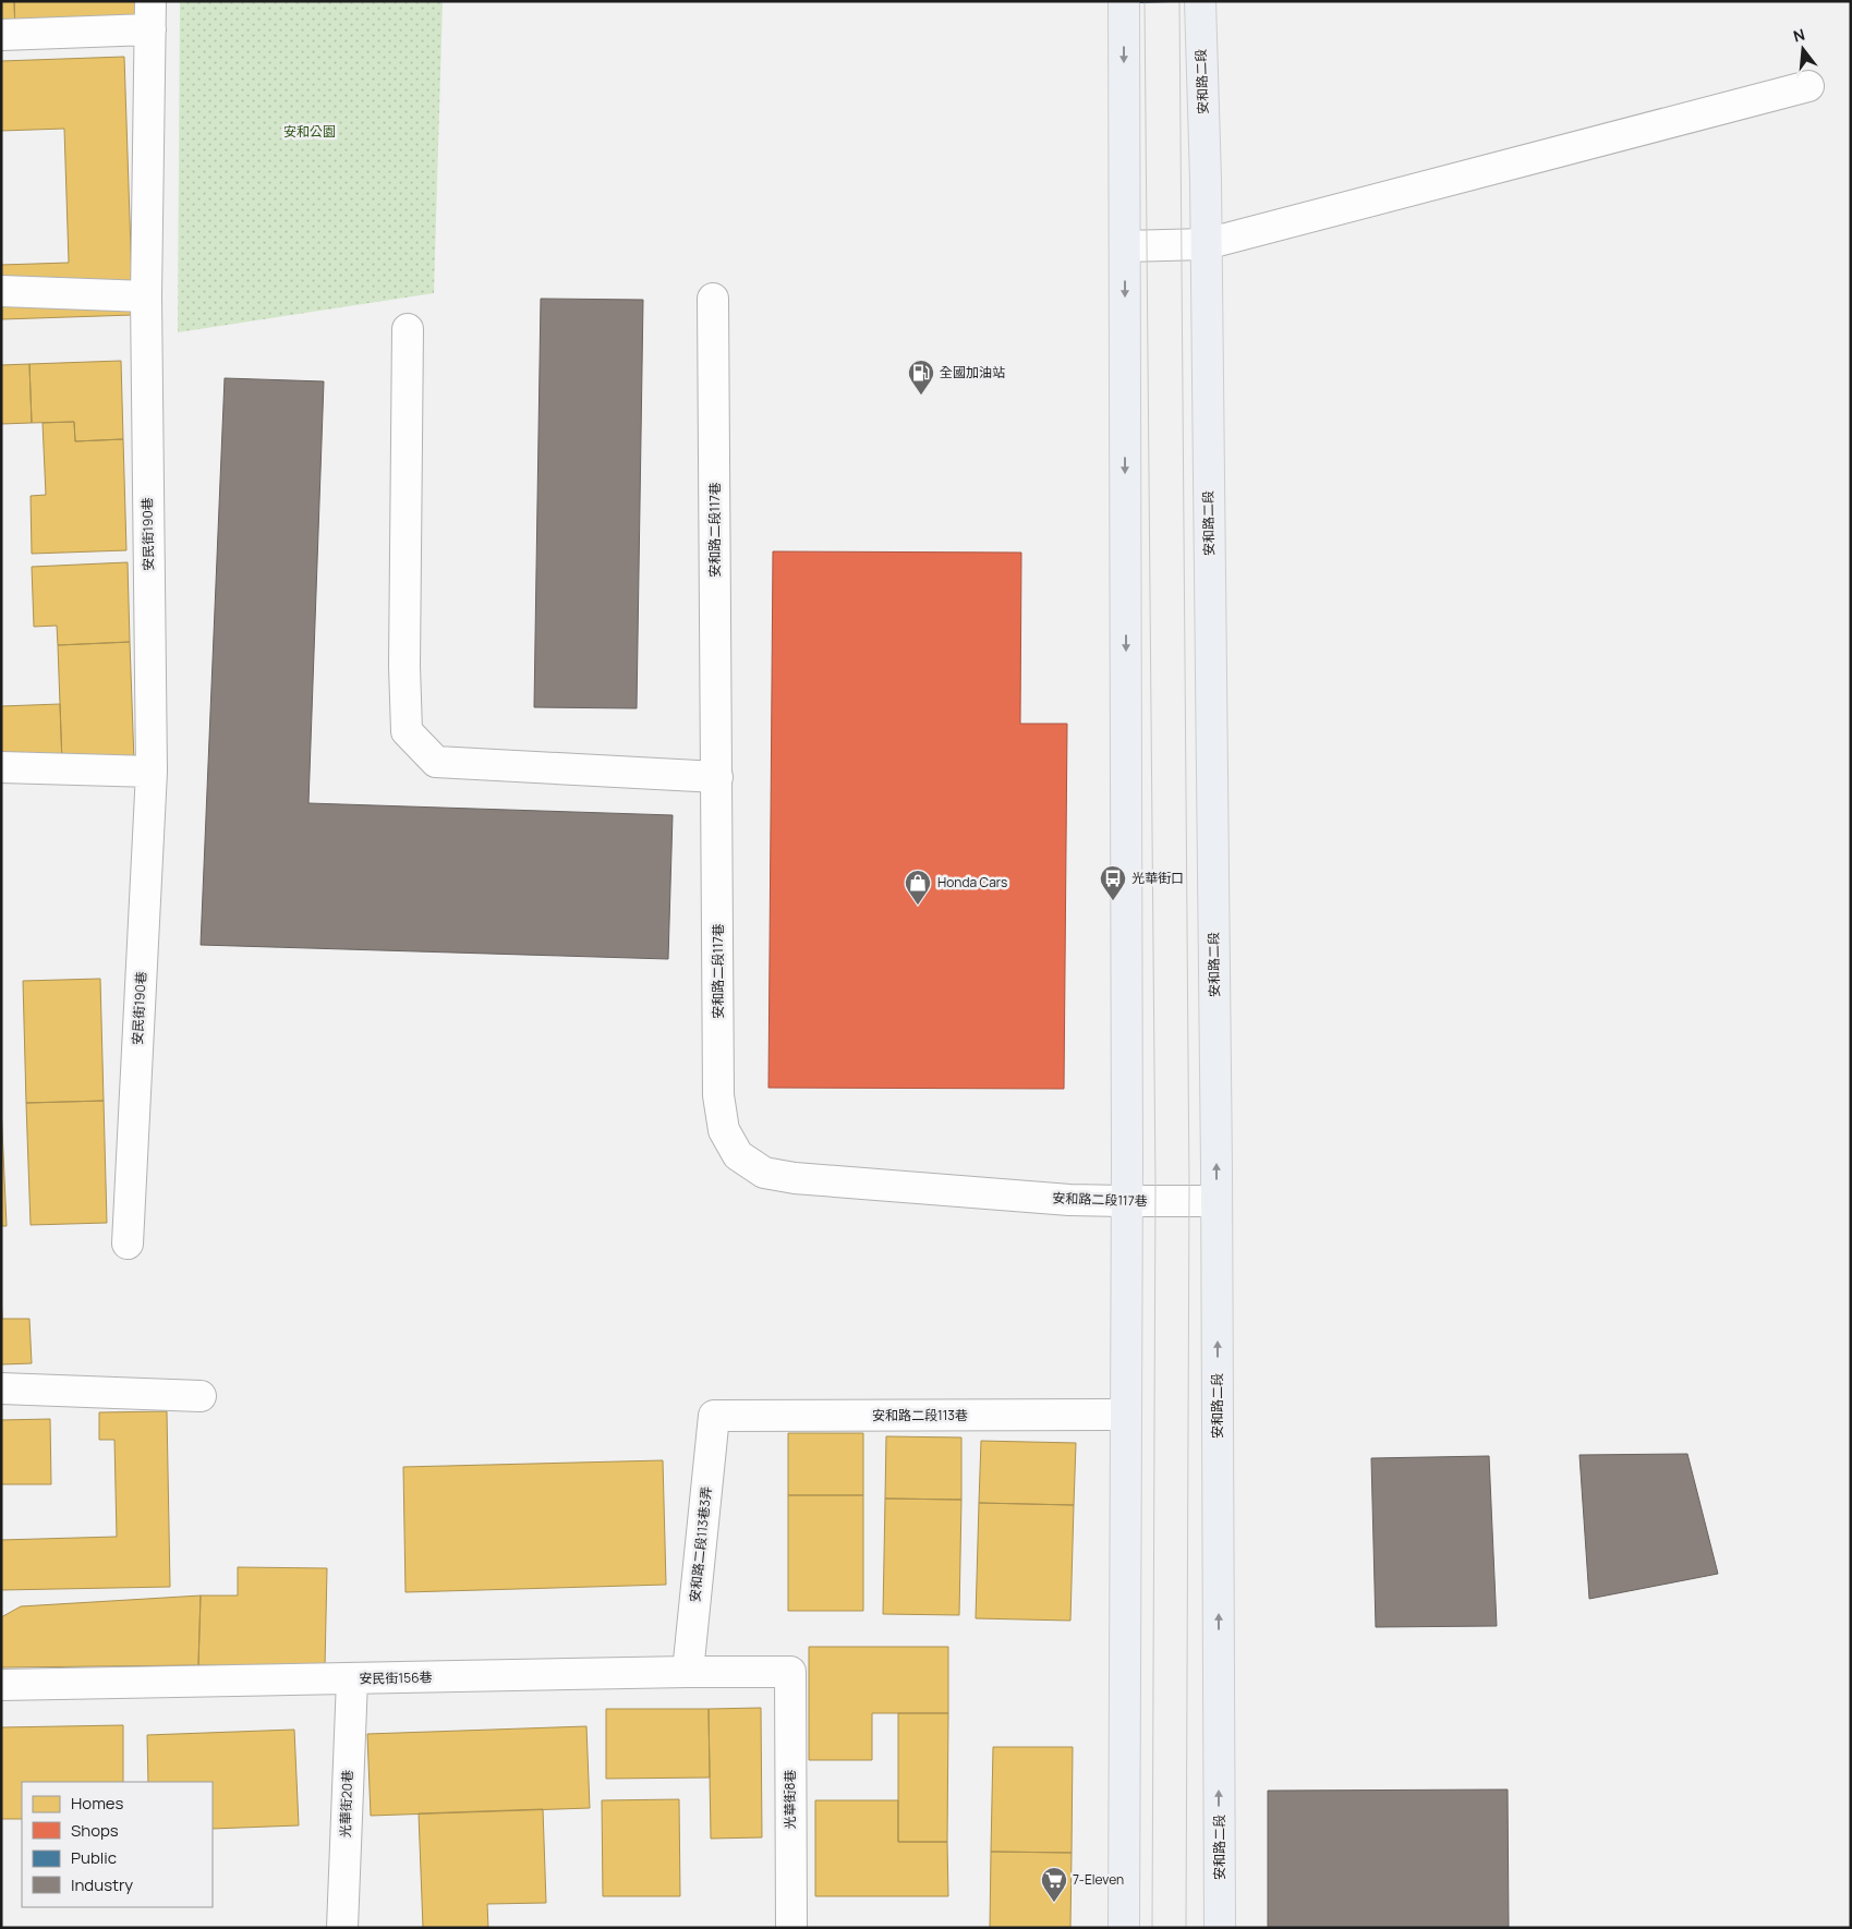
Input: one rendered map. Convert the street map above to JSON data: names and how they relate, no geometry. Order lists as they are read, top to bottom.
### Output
{
  "streets": {
    "main road": ["安和路二段"],
    "street": [
      "安和路二段117巷",
      "安民街190巷",
      "安和路二段113巷",
      "安和路二段113巷3弄",
      "安民街156巷",
      "光華街8巷",
      "光華街20巷"
    ]
  },
  "crossings": [
    ["安和路二段", "安和路二段117巷"],
    ["安和路二段113巷", "安和路二段113巷3弄"],
    ["安和路二段113巷3弄", "安民街156巷"],
    ["安民街156巷", "光華街8巷"],
    ["安民街156巷", "光華街20巷"]
  ],
  "parks": ["安和公園"],
  "places": {
    "fuel station": ["全國加油站"],
    "bus stop": ["光華街口"],
    "shop": ["Honda Cars"],
    "supermarket": ["7-Eleven"]
  },
  "legend": [
    "Homes",
    "Shops",
    "Public",
    "Industry"
  ],
  "north": "top"
}
